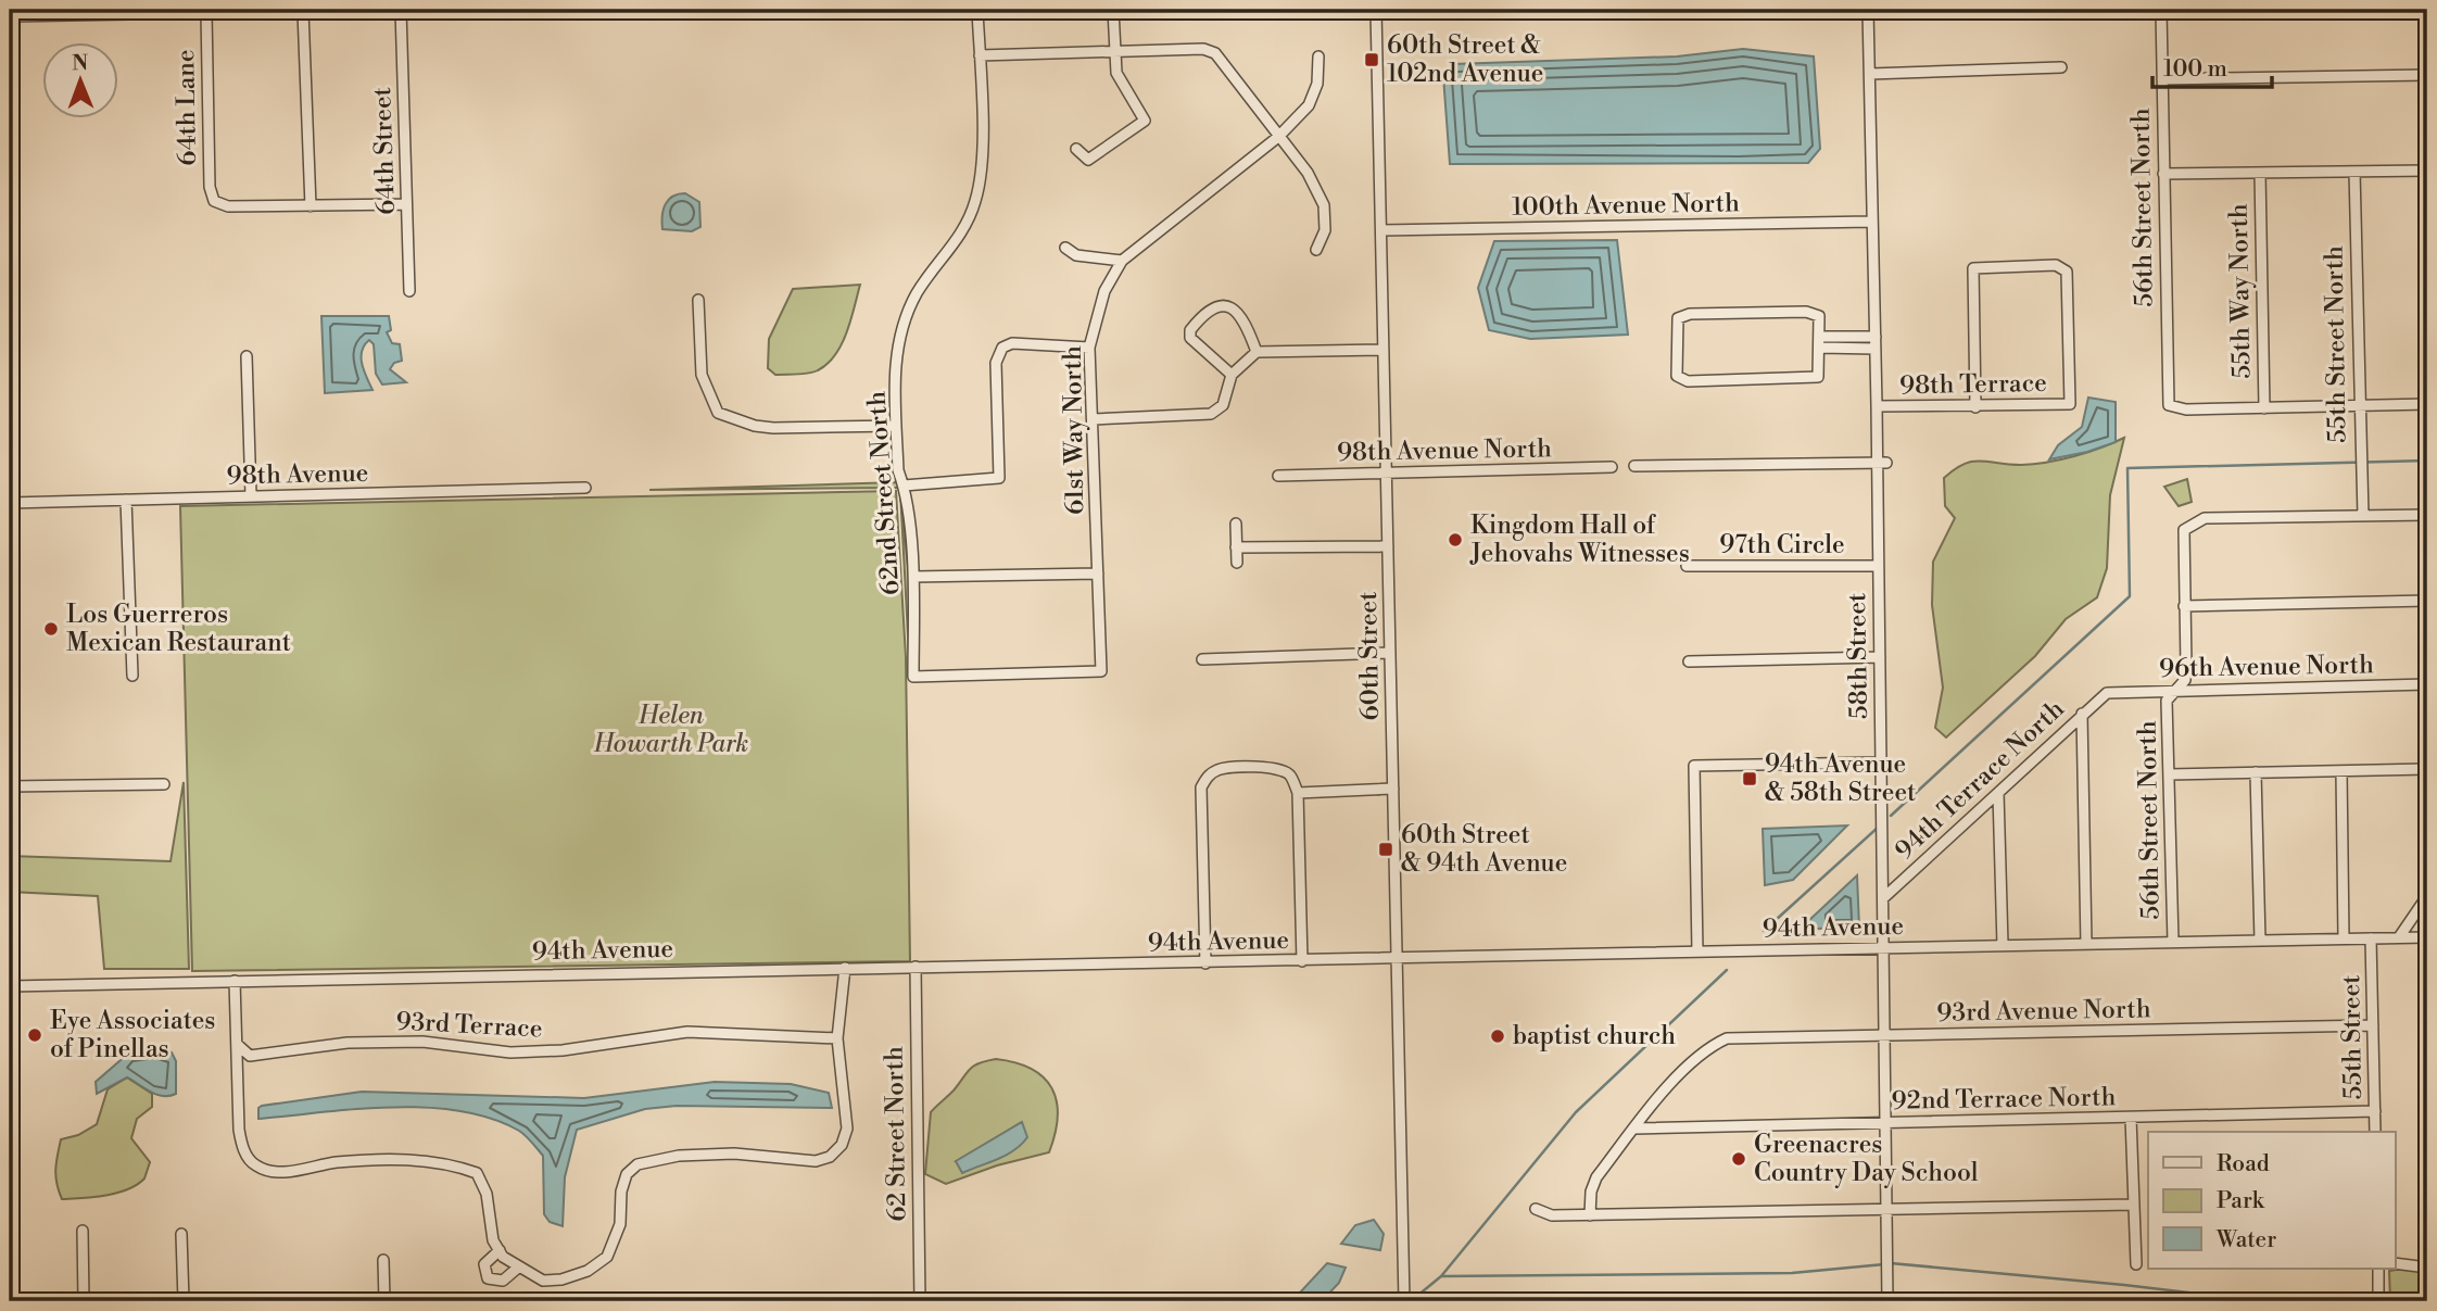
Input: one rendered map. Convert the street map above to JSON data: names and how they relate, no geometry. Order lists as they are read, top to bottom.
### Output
{
  "streets": {
    "street": [
      "64th Lane",
      "64th Street",
      "100th Avenue North",
      "56th Street North",
      "55th Way North",
      "55th Street North",
      "98th Terrace",
      "61st Way North",
      "98th Avenue North",
      "98th Avenue",
      "62nd Street North",
      "97th Circle",
      "60th Street",
      "58th Street",
      "96th Avenue North",
      "94th Terrace North",
      "94th Avenue",
      "93rd Avenue North",
      "93rd Terrace",
      "55th Street",
      "92nd Terrace North",
      "62 Street North"
    ]
  },
  "crossings": [
    ["100th Avenue North", "60th Street"],
    ["100th Avenue North", "58th Street"],
    ["56th Street North", "55th Way North"],
    ["56th Street North", "55th Street North"],
    ["56th Street North", "96th Avenue North"],
    ["56th Street North", "94th Avenue"],
    ["98th Terrace", "58th Street"],
    ["61st Way North", "62nd Street North"],
    ["98th Avenue North", "60th Street"],
    ["97th Circle", "58th Street"],
    ["60th Street", "94th Avenue"],
    ["58th Street", "94th Terrace North"],
    ["58th Street", "94th Avenue"],
    ["58th Street", "93rd Avenue North"],
    ["58th Street", "92nd Terrace North"],
    ["96th Avenue North", "94th Terrace North"],
    ["94th Avenue", "55th Street"],
    ["94th Avenue", "62 Street North"],
    ["93rd Avenue North", "55th Street"],
    ["93rd Avenue North", "92nd Terrace North"],
    ["55th Street", "92nd Terrace North"]
  ],
  "parks": ["Helen Howarth Park"],
  "places": {
    "transit": ["60th Street & 102nd Avenue", "94th Avenue & 58th Street", "60th Street & 94th Avenue"],
    "other": [
      "Kingdom Hall of Jehovahs Witnesses",
      "Los Guerreros Mexican Restaurant",
      "Eye Associates of Pinellas",
      "baptist church",
      "Greenacres Country Day School"
    ]
  },
  "legend": ["Road", "Park", "Water"],
  "scale_bar": "100 m",
  "north": "top"
}
